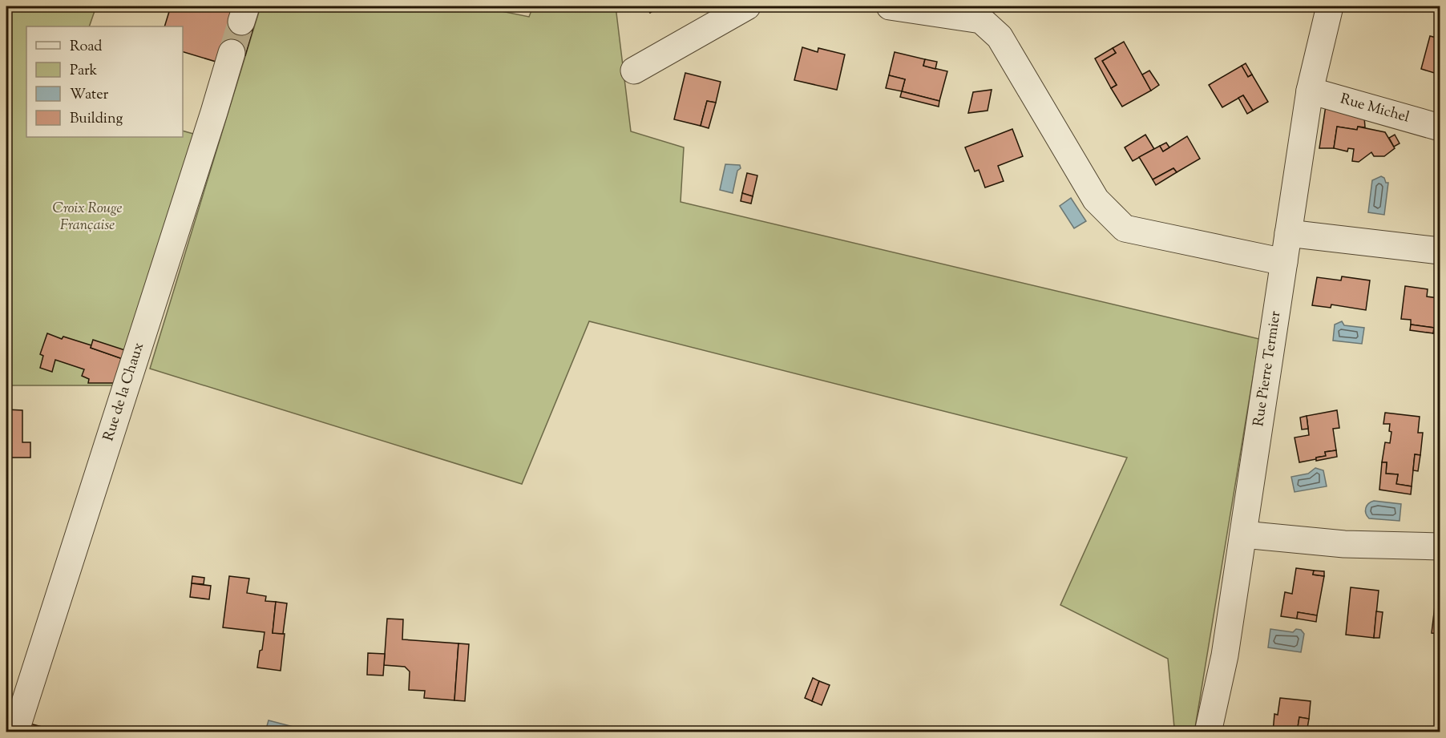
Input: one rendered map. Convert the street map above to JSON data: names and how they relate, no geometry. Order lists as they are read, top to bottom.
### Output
{
  "streets": {
    "street": ["Rue Michel", "Rue Pierre Termier", "Rue de la Chaux"]
  },
  "crossings": [
    ["Rue Michel", "Rue Pierre Termier"]
  ],
  "parks": ["Croix Rouge Française"],
  "legend": [
    "Road",
    "Park",
    "Water",
    "Building"
  ]
}
